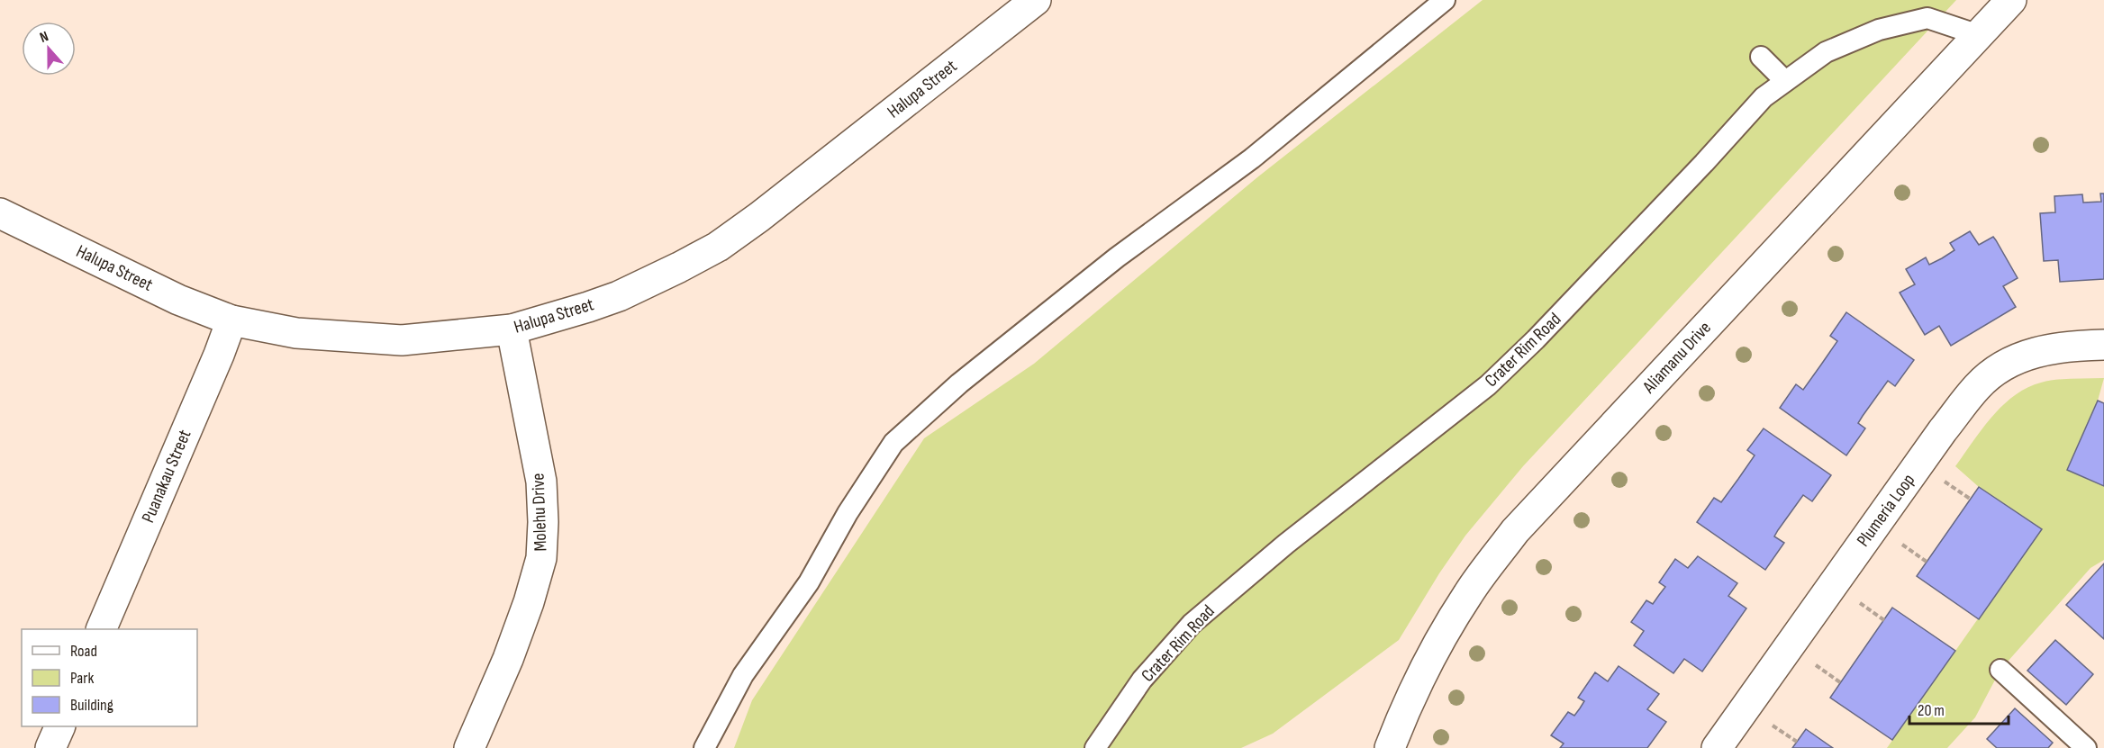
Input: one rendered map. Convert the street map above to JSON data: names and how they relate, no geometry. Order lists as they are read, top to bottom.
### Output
{
  "streets": {
    "street": [
      "Halupa Street",
      "Aliamanu Drive",
      "Puanakau Street",
      "Plumeria Loop",
      "Molehu Drive"
    ],
    "lane": ["Crater Rim Road"]
  },
  "crossings": [
    ["Halupa Street", "Puanakau Street"],
    ["Halupa Street", "Molehu Drive"],
    ["Crater Rim Road", "Aliamanu Drive"]
  ],
  "legend": ["Road", "Park", "Building"],
  "scale_bar": "20 m",
  "north": "top"
}
